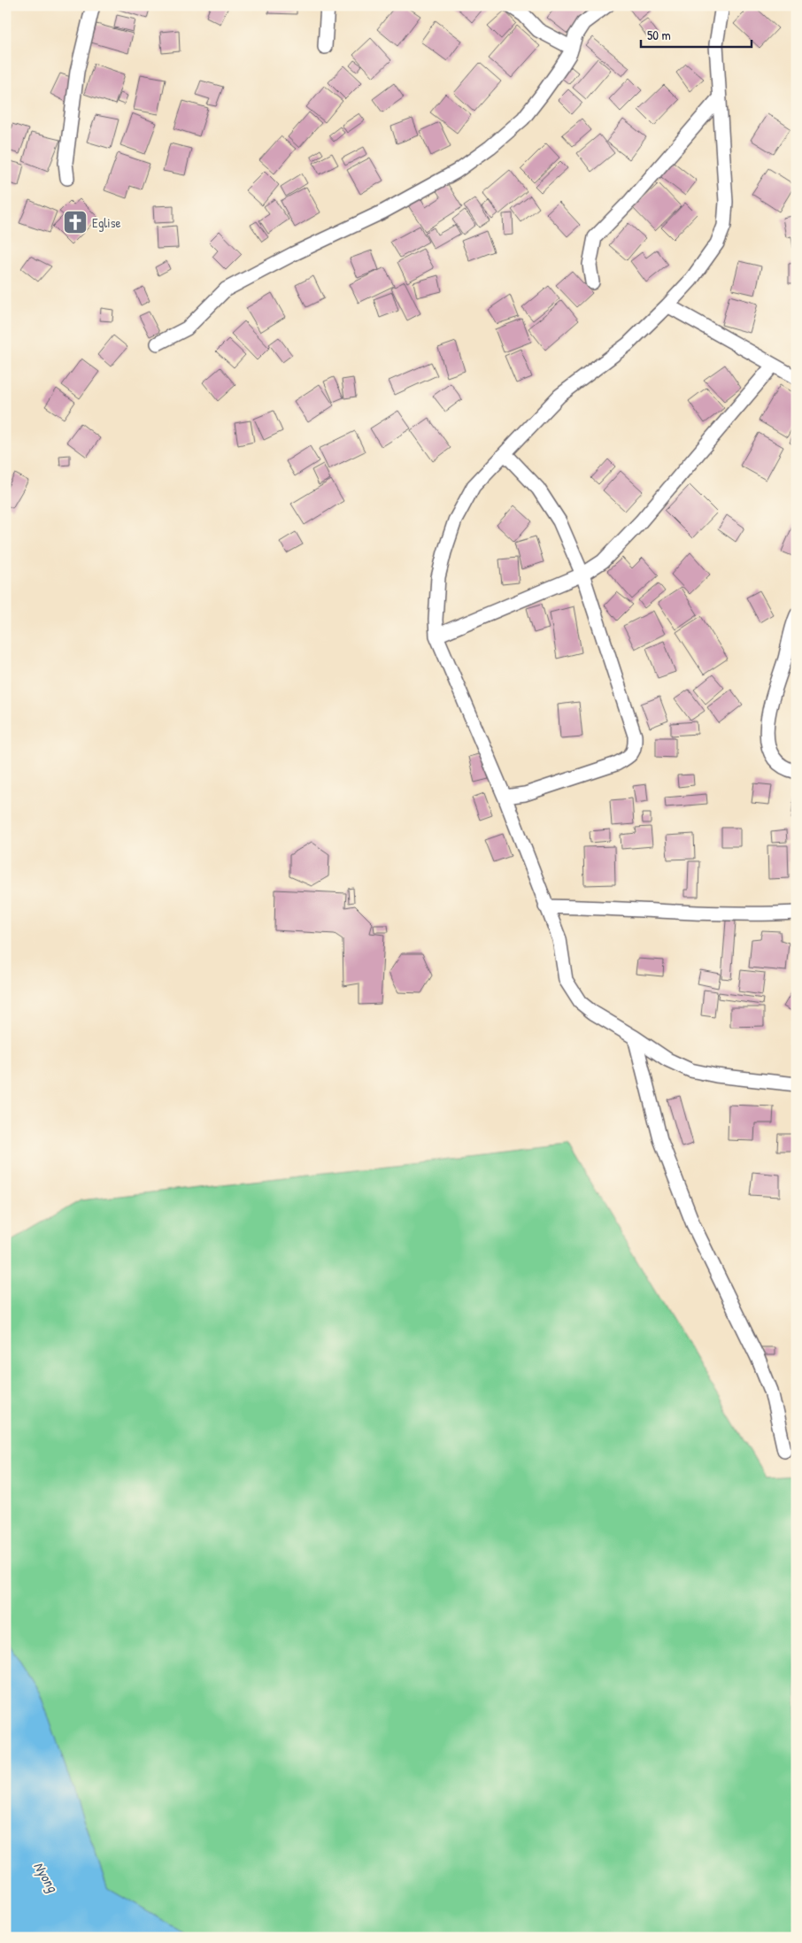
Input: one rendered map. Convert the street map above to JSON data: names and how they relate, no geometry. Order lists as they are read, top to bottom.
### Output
{
  "water": ["Nyong"],
  "places": {
    "church": ["Eglise"]
  },
  "scale_bar": "50 m"
}
